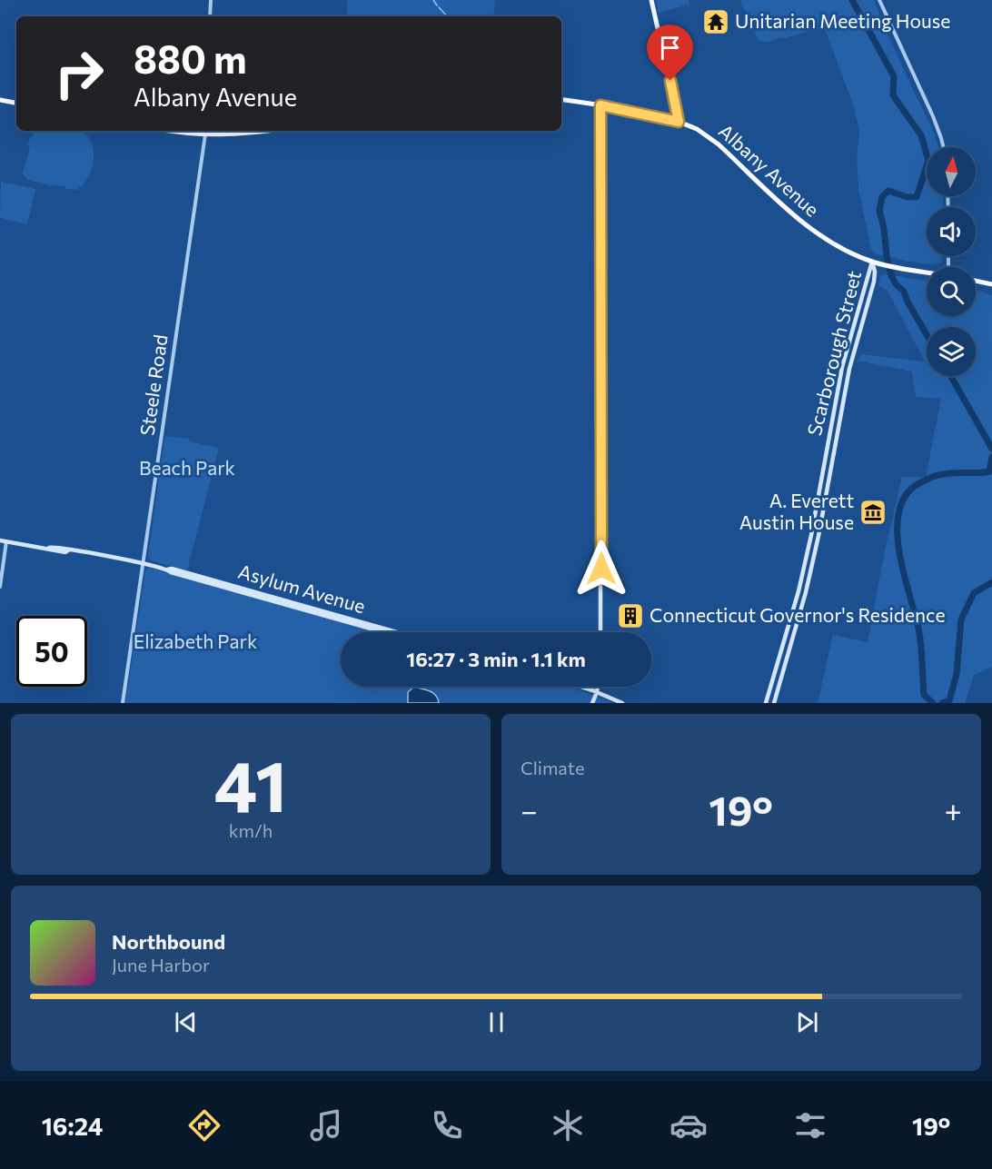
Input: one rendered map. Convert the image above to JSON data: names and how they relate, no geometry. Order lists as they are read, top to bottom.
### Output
{
  "streets": {
    "highway": ["Albany Avenue"],
    "main road": ["Scarborough Street", "Asylum Avenue"],
    "street": ["Steele Road"]
  },
  "crossings": [
    ["Albany Avenue", "Scarborough Street"],
    ["Steele Road", "Asylum Avenue"]
  ],
  "parks": ["Beach Park", "Elizabeth Park"],
  "places": {
    "temple": ["Unitarian Meeting House"],
    "museum": ["A. Everett Austin House"],
    "building": ["Connecticut Governor's Residence"]
  },
  "north": "top",
  "page": {
    "turn": ["880 m", "Albany Avenue"],
    "limit": "50",
    "trip": "16:27 · 3 min · 1.1 km",
    "tile": [
      ["41", "km/h"],
      "Climate"
    ],
    "heat": ["−", "19°", "+"],
    "song": ["Northbound", "June Harbor"],
    "tabs": ["16:24", "19°"]
  }
}
